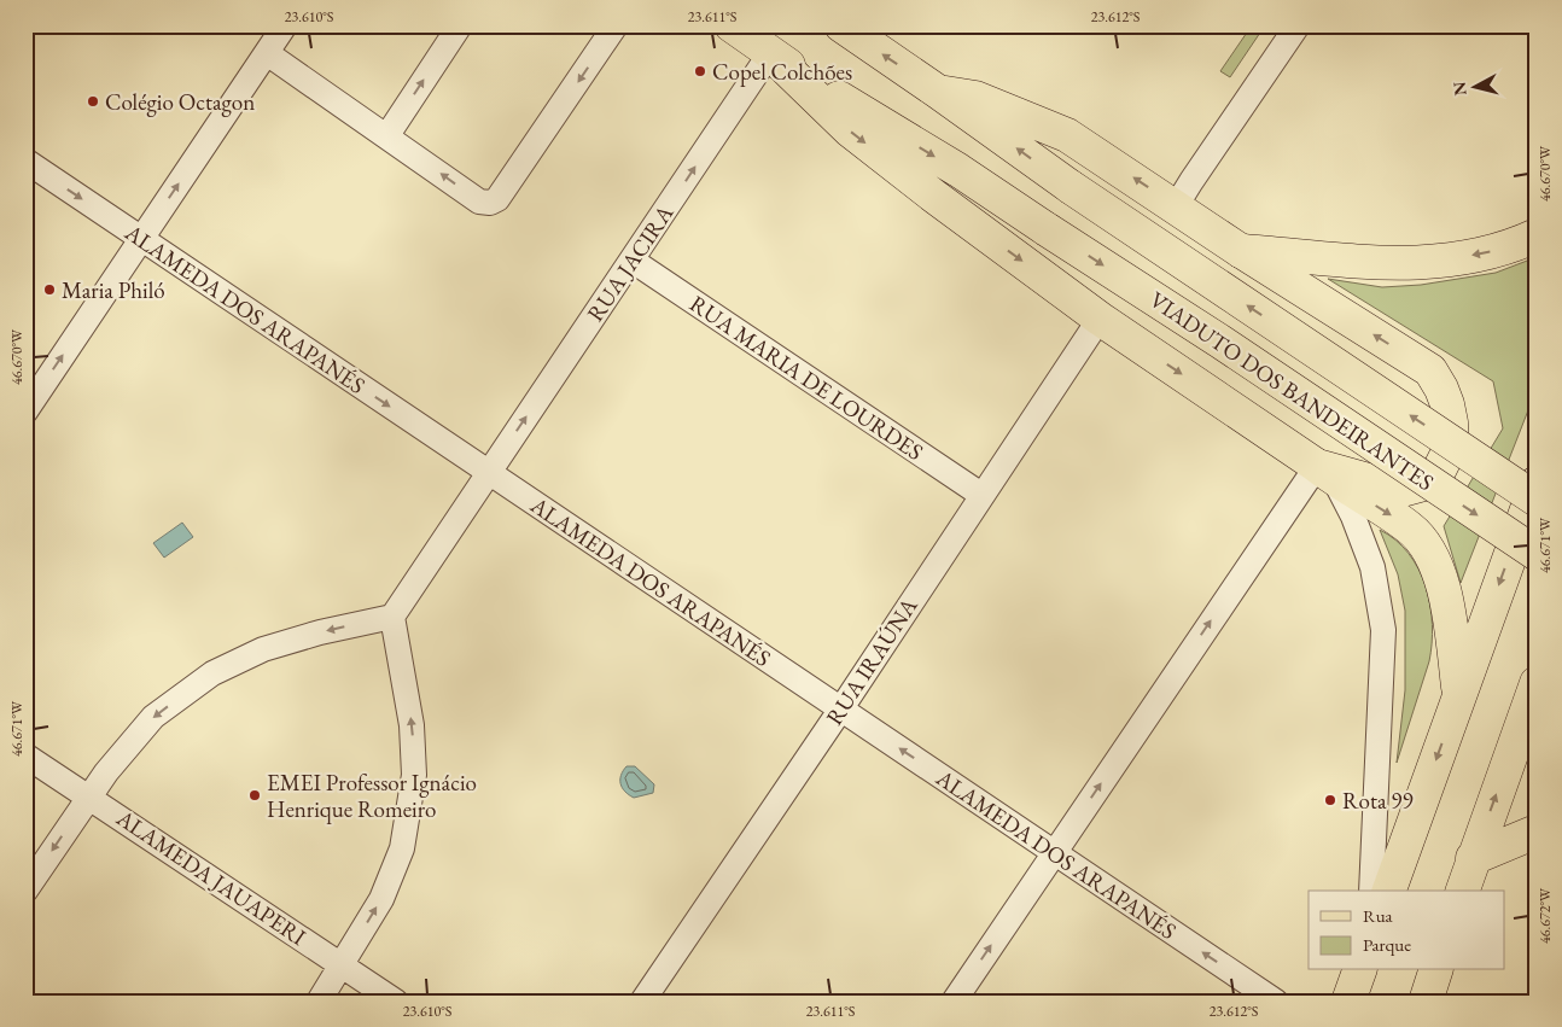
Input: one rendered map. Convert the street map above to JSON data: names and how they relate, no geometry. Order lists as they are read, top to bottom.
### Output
{
  "streets": {
    "main road": ["VIADUTO DOS BANDEIRANTES"],
    "street": [
      "RUA JACIRA",
      "ALAMEDA DOS ARAPANÉS",
      "RUA MARIA DE LOURDES",
      "RUA IRAÚNA",
      "ALAMEDA JAUAPERI"
    ]
  },
  "crossings": [
    ["RUA JACIRA", "ALAMEDA DOS ARAPANÉS"],
    ["RUA JACIRA", "RUA MARIA DE LOURDES"],
    ["RUA JACIRA", "VIADUTO DOS BANDEIRANTES"],
    ["ALAMEDA DOS ARAPANÉS", "RUA IRAÚNA"],
    ["RUA MARIA DE LOURDES", "RUA IRAÚNA"]
  ],
  "one_way": ["RUA JACIRA"],
  "places": [
    "Copel Colchões",
    "Colégio Octagon",
    "Maria Philó",
    "EMEI Professor Ignácio Henrique Romeiro",
    "Rota 99"
  ],
  "legend": ["Rua", "Parque"],
  "north": "left",
  "coordinates": [
    "23.610°S",
    "23.611°S",
    "23.612°S",
    "46.670°W",
    "46.671°W",
    "46.672°W"
  ]
}
